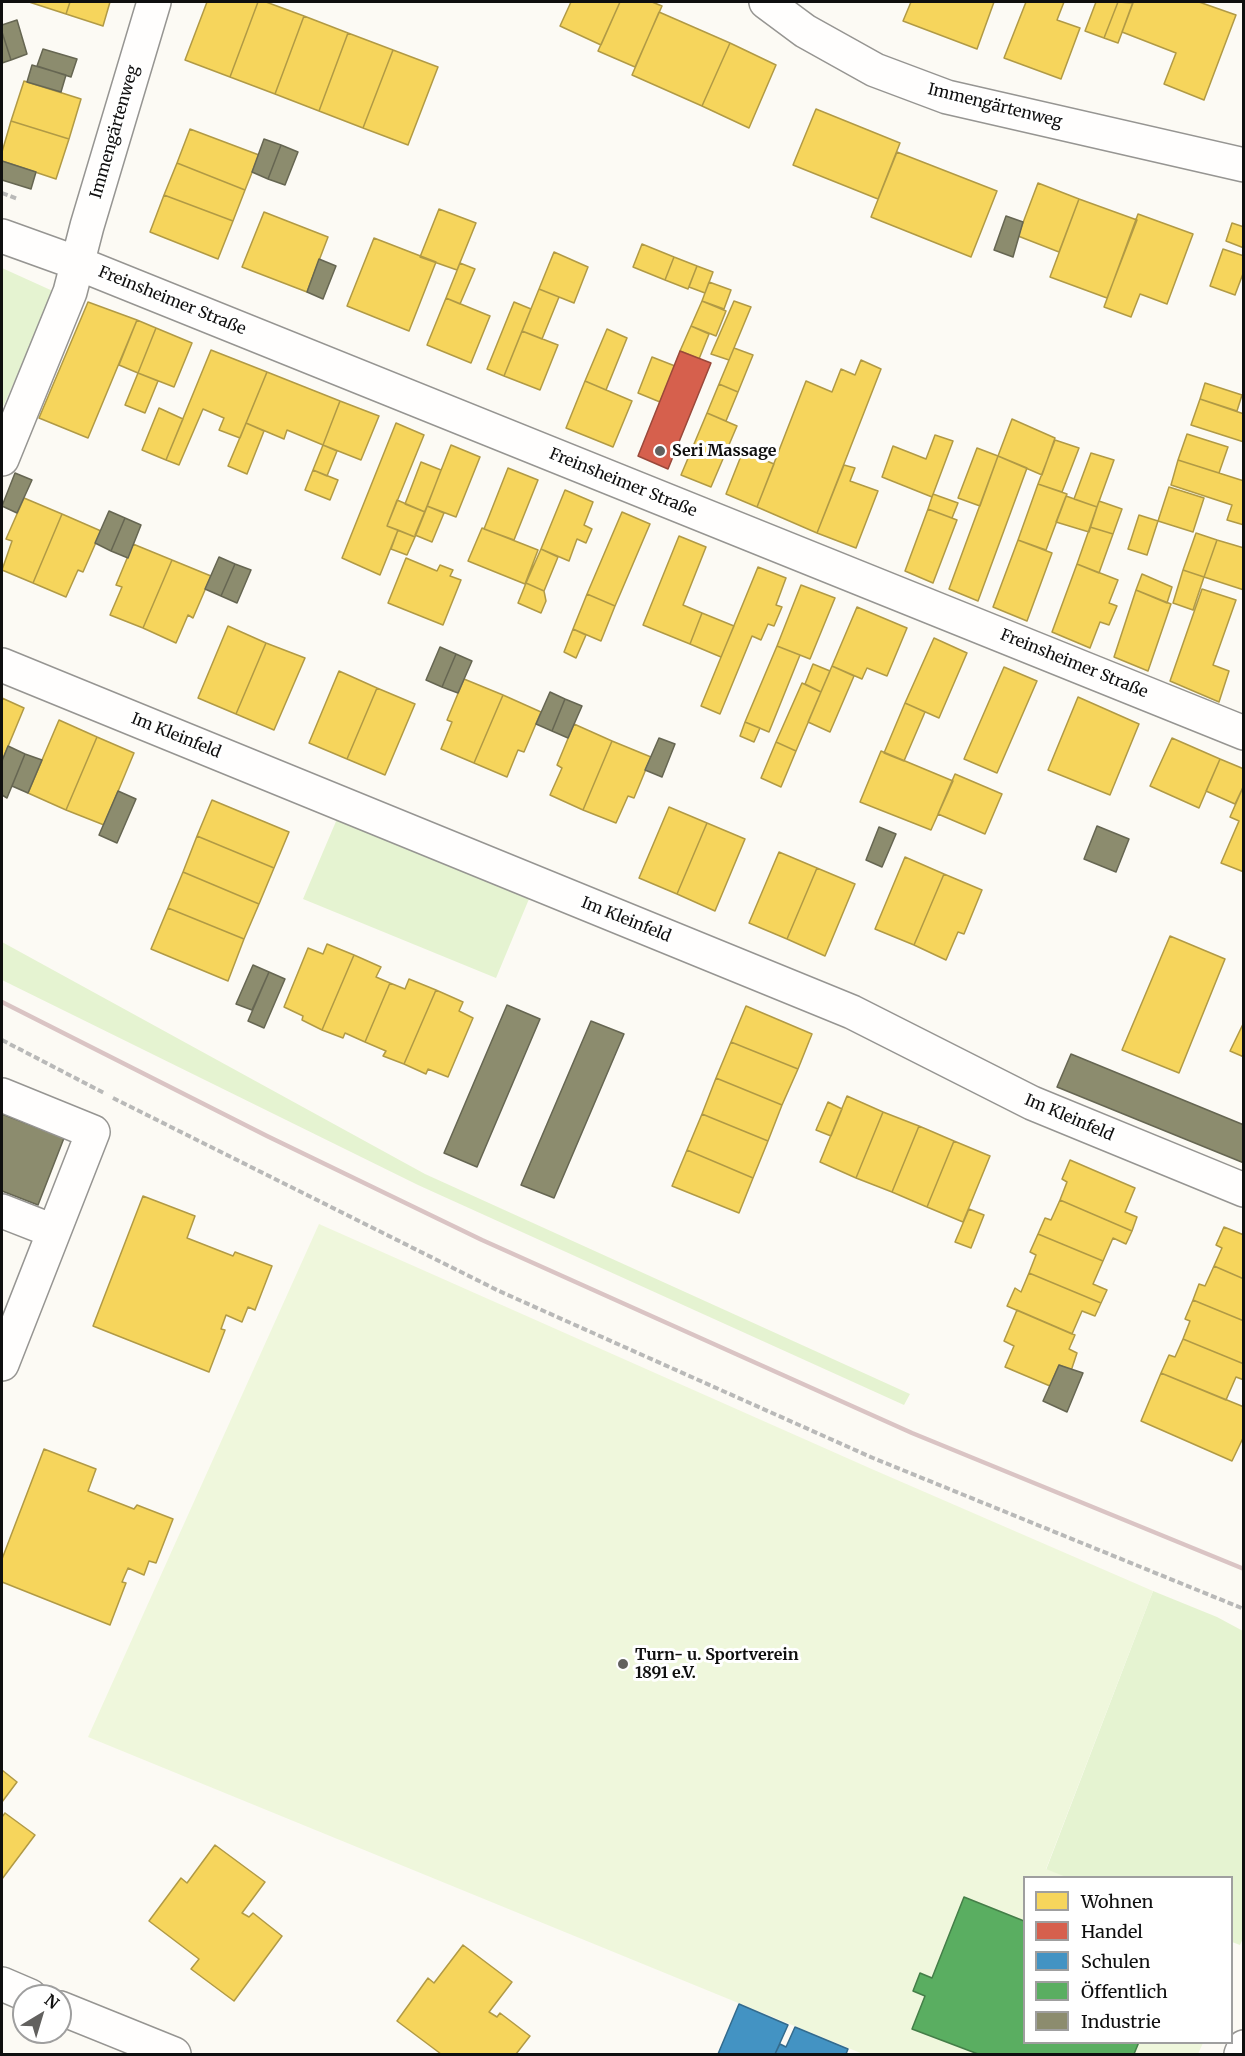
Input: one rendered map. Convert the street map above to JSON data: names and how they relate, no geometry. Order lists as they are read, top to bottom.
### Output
{
  "streets": {
    "street": ["Immengärtenweg", "Freinsheimer Straße", "Im Kleinfeld"]
  },
  "crossings": [
    ["Immengärtenweg", "Freinsheimer Straße"]
  ],
  "places": ["Seri Massage", "Turn- u. Sportverein 1891 e.V."],
  "legend": [
    "Wohnen",
    "Handel",
    "Schulen",
    "Öffentlich",
    "Industrie"
  ],
  "north": "top right"
}
